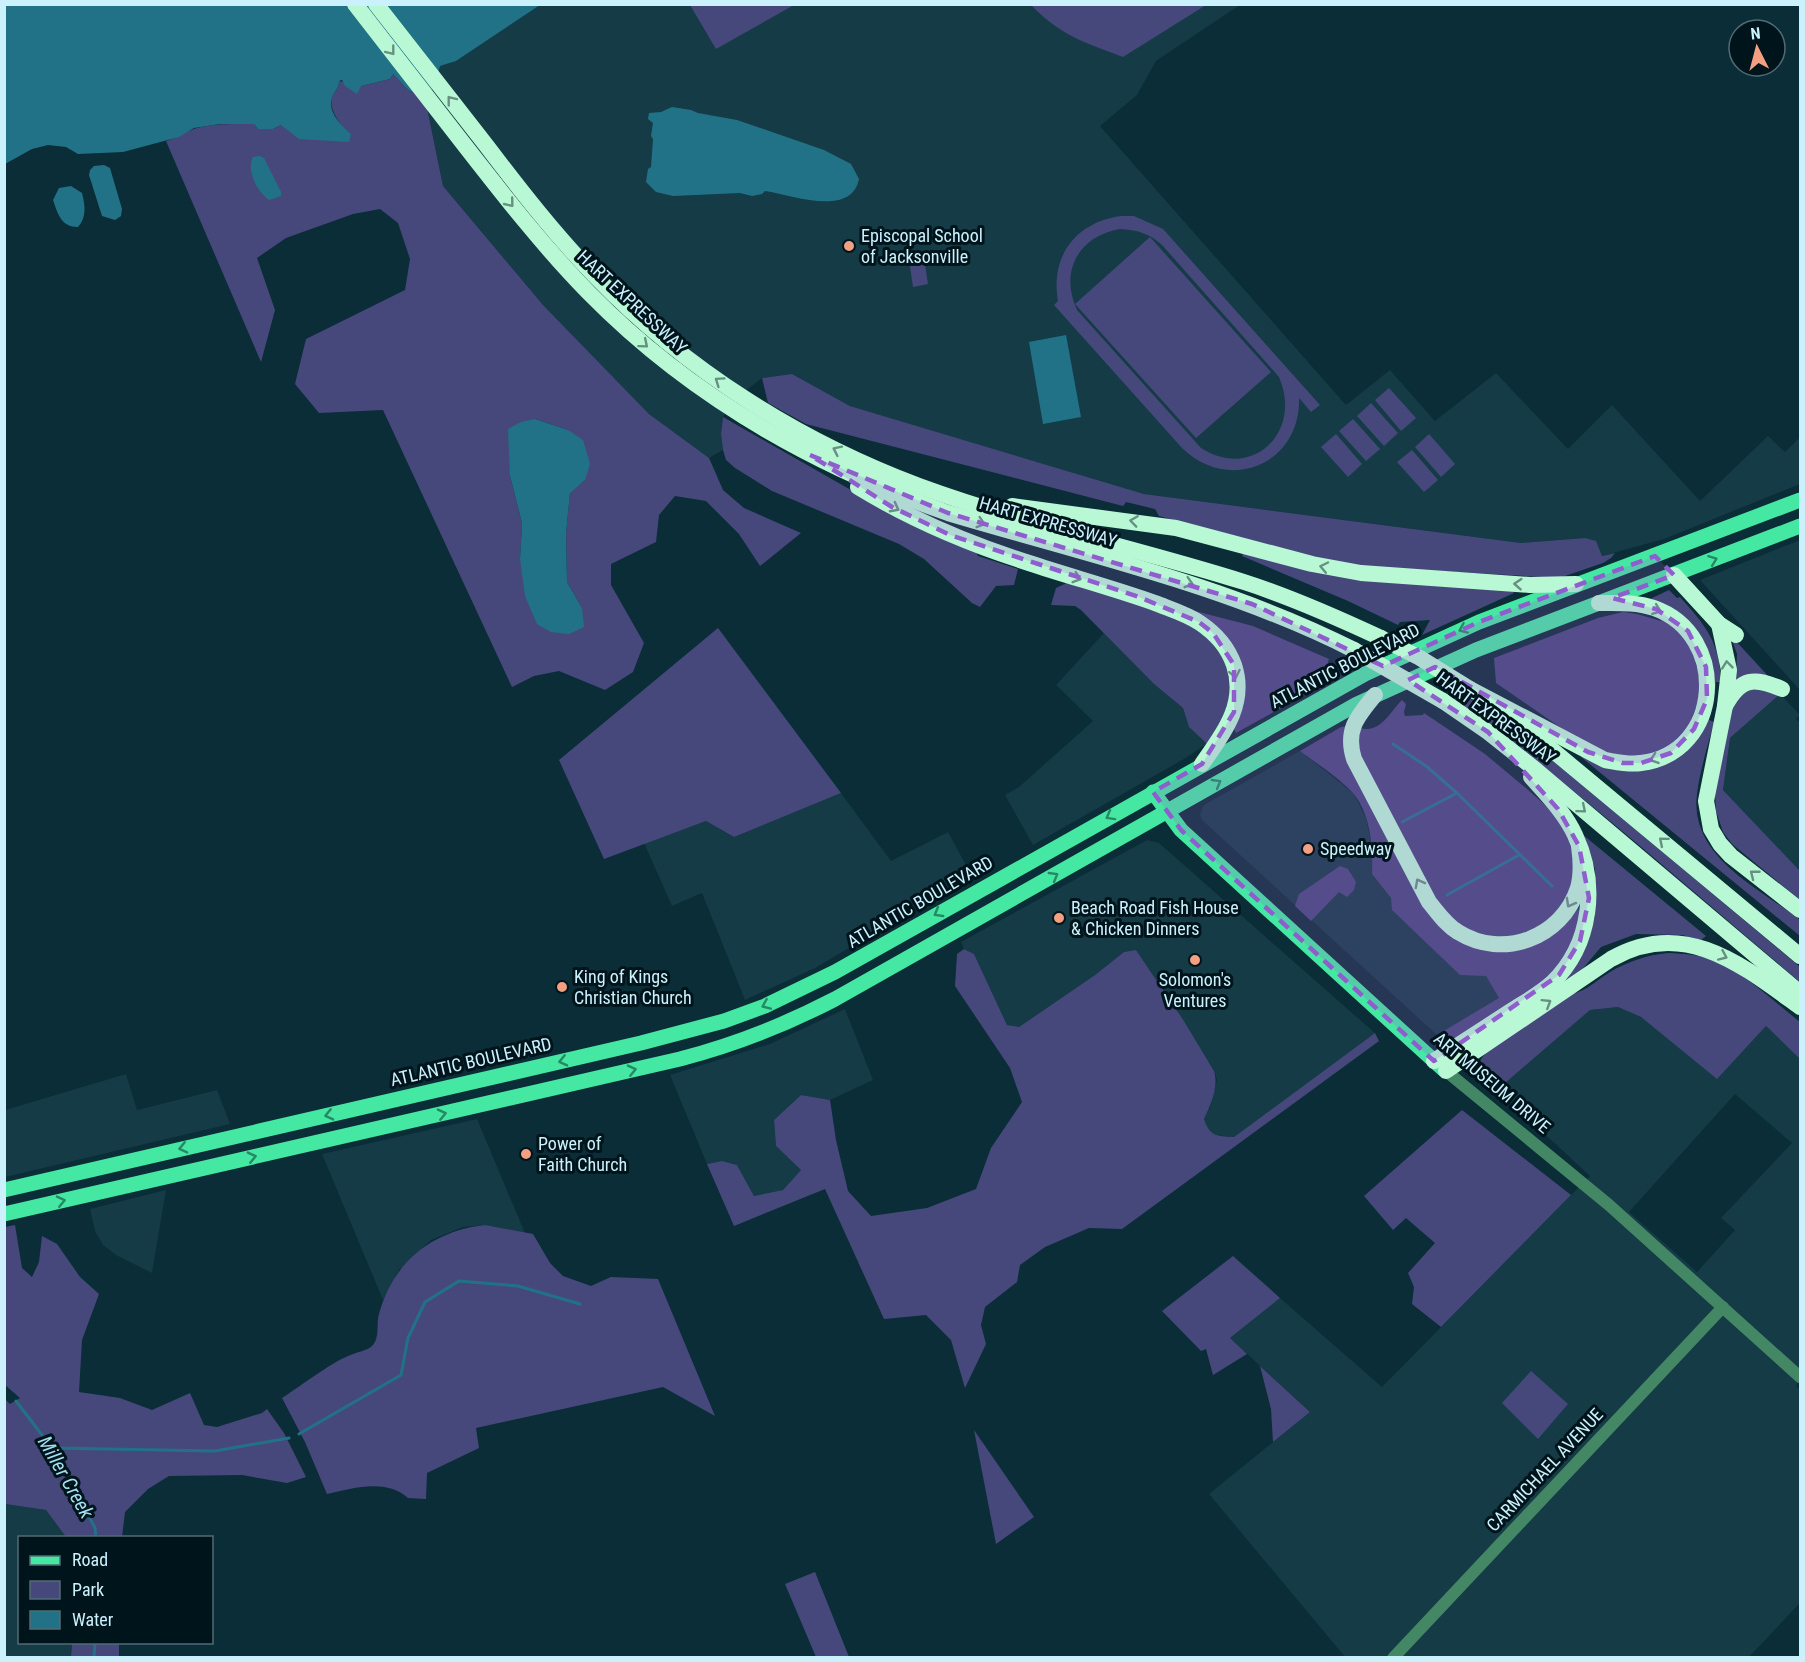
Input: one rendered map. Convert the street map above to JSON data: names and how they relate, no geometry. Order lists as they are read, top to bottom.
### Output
{
  "streets": {
    "highway": ["HART EXPRESSWAY"],
    "main road": ["ATLANTIC BOULEVARD", "ART MUSEUM DRIVE"],
    "street": ["CARMICHAEL AVENUE"]
  },
  "crossings": [
    ["ATLANTIC BOULEVARD", "ART MUSEUM DRIVE"],
    ["ART MUSEUM DRIVE", "CARMICHAEL AVENUE"]
  ],
  "water": ["Miller Creek"],
  "places": [
    "Episcopal School of Jacksonville",
    "Speedway",
    "Beach Road Fish House & Chicken Dinners",
    "Solomon's Ventures",
    "King of Kings Christian Church",
    "Power of Faith Church"
  ],
  "legend": ["Road", "Park", "Water"],
  "north": "top"
}
